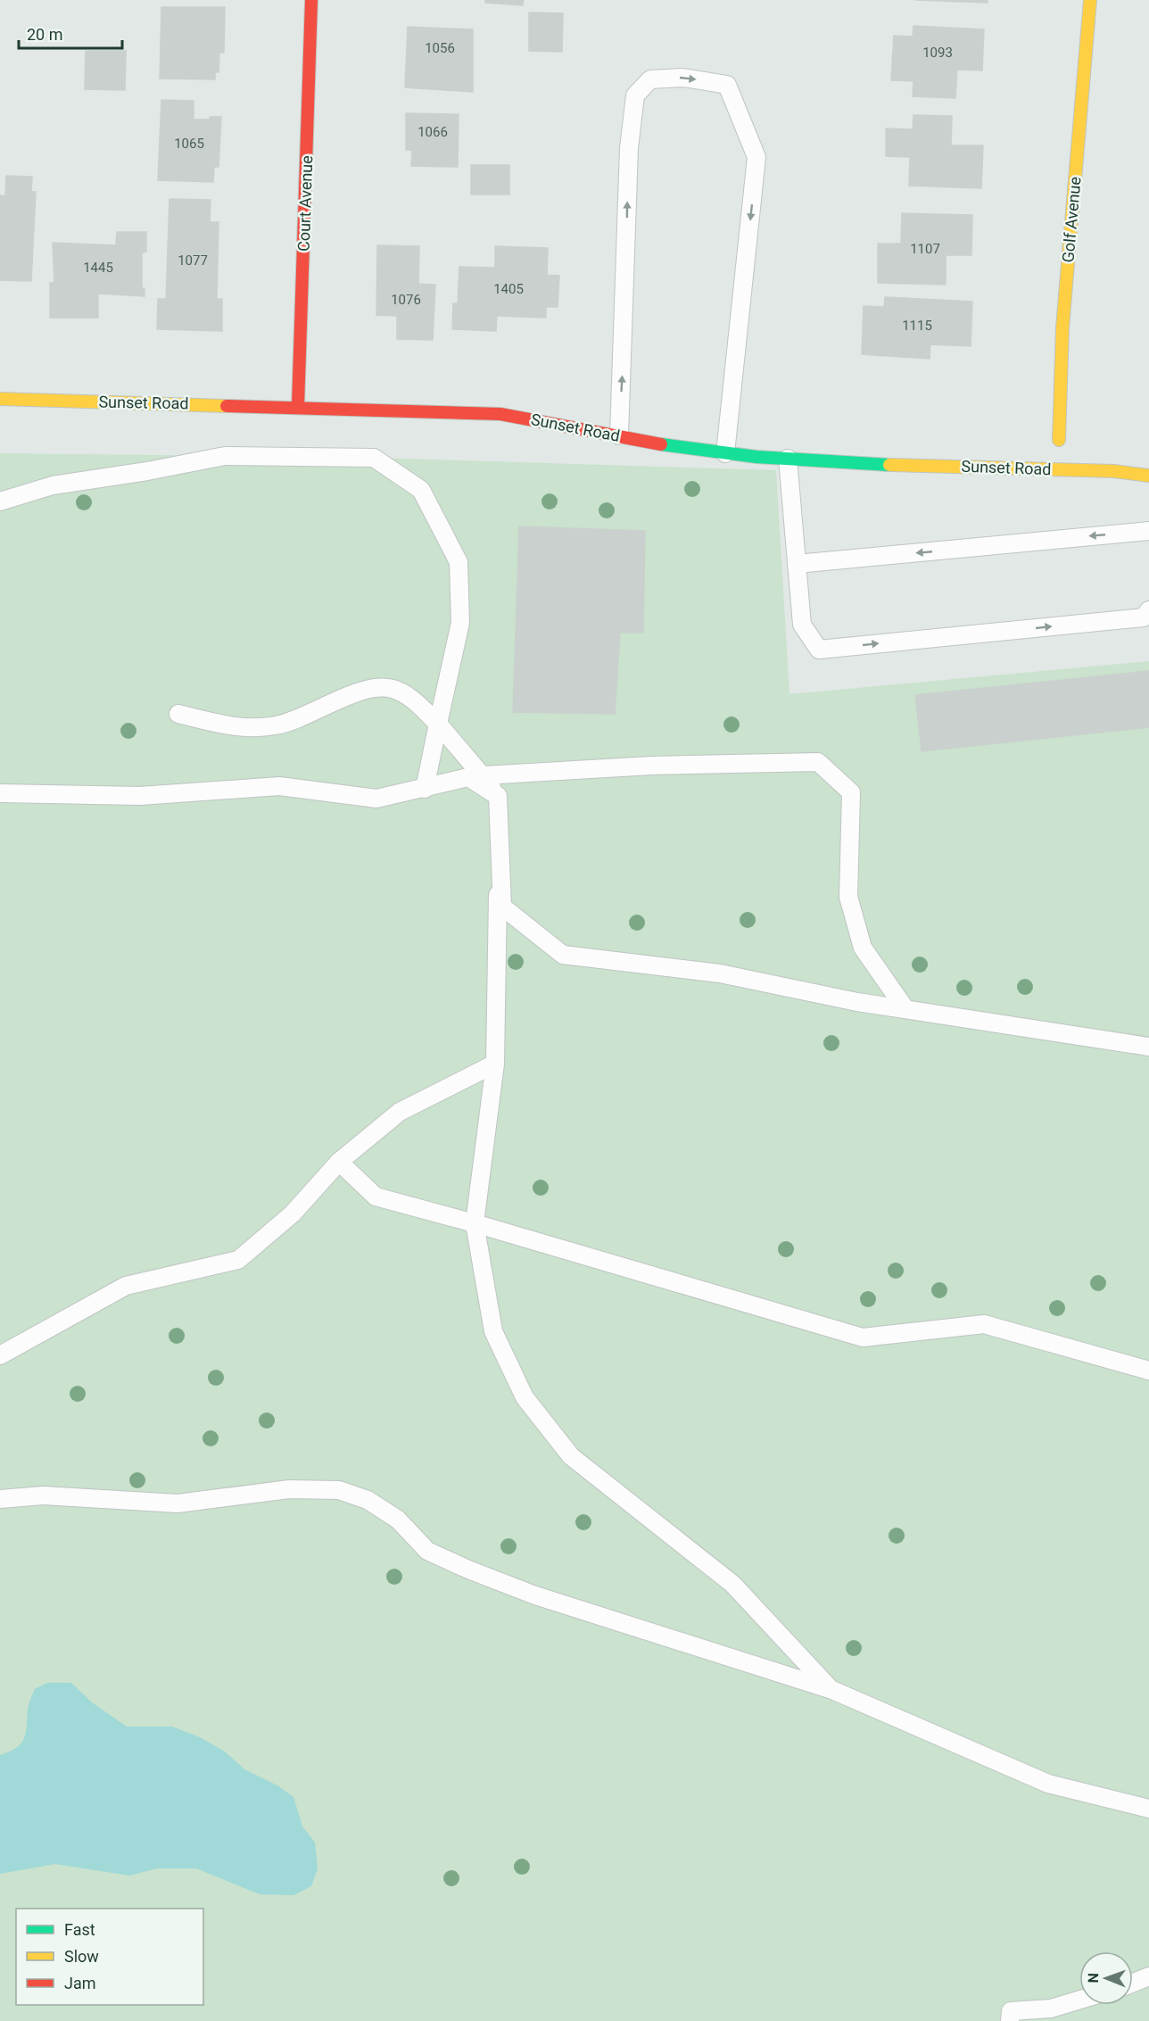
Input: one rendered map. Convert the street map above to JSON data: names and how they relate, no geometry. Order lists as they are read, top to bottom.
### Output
{
  "streets": {
    "street": ["Court Avenue", "Golf Avenue", "Sunset Road"]
  },
  "crossings": [
    ["Court Avenue", "Sunset Road"]
  ],
  "house_numbers": [
    "1056",
    "1093",
    "1066",
    "1065",
    "1107",
    "1077",
    "1445",
    "1405",
    "1076",
    "1115"
  ],
  "legend": ["Fast", "Slow", "Jam"],
  "scale_bar": "20 m",
  "north": "left"
}
